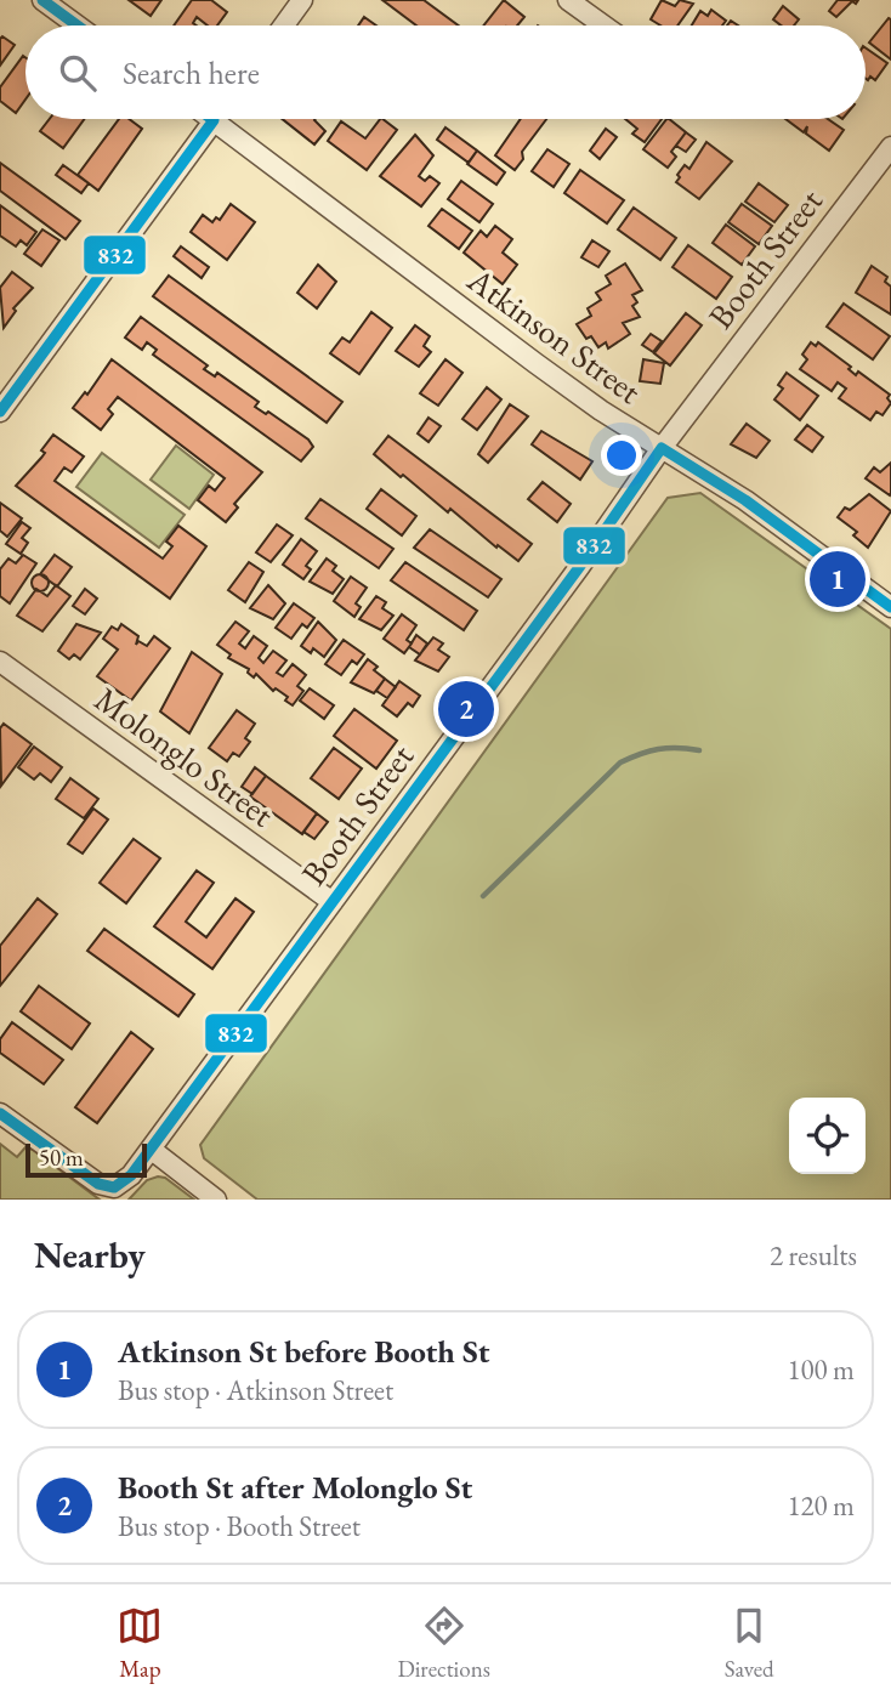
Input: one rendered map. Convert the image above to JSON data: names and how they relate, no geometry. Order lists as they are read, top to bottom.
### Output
{
  "streets": {
    "street": ["Booth Street", "Atkinson Street", "Molonglo Street"]
  },
  "crossings": [
    ["Booth Street", "Atkinson Street"],
    ["Booth Street", "Molonglo Street"]
  ],
  "lines": ["transit line 832"],
  "scale_bar": "50 m",
  "page": {
    "search": "Search here",
    "pins": ["1", "2"],
    "scale": "50 m",
    "heading": ["Nearby", "2 results"],
    "list": [
      {
        "mark": "1",
        "name": "Atkinson St before Booth St",
        "note": "Bus stop · Atkinson Street",
        "value": "100 m"
      },
      {
        "mark": "2",
        "name": "Booth St after Molonglo St",
        "note": "Bus stop · Booth Street",
        "value": "120 m"
      }
    ],
    "nav": ["Map", "Directions", "Saved"]
  }
}
